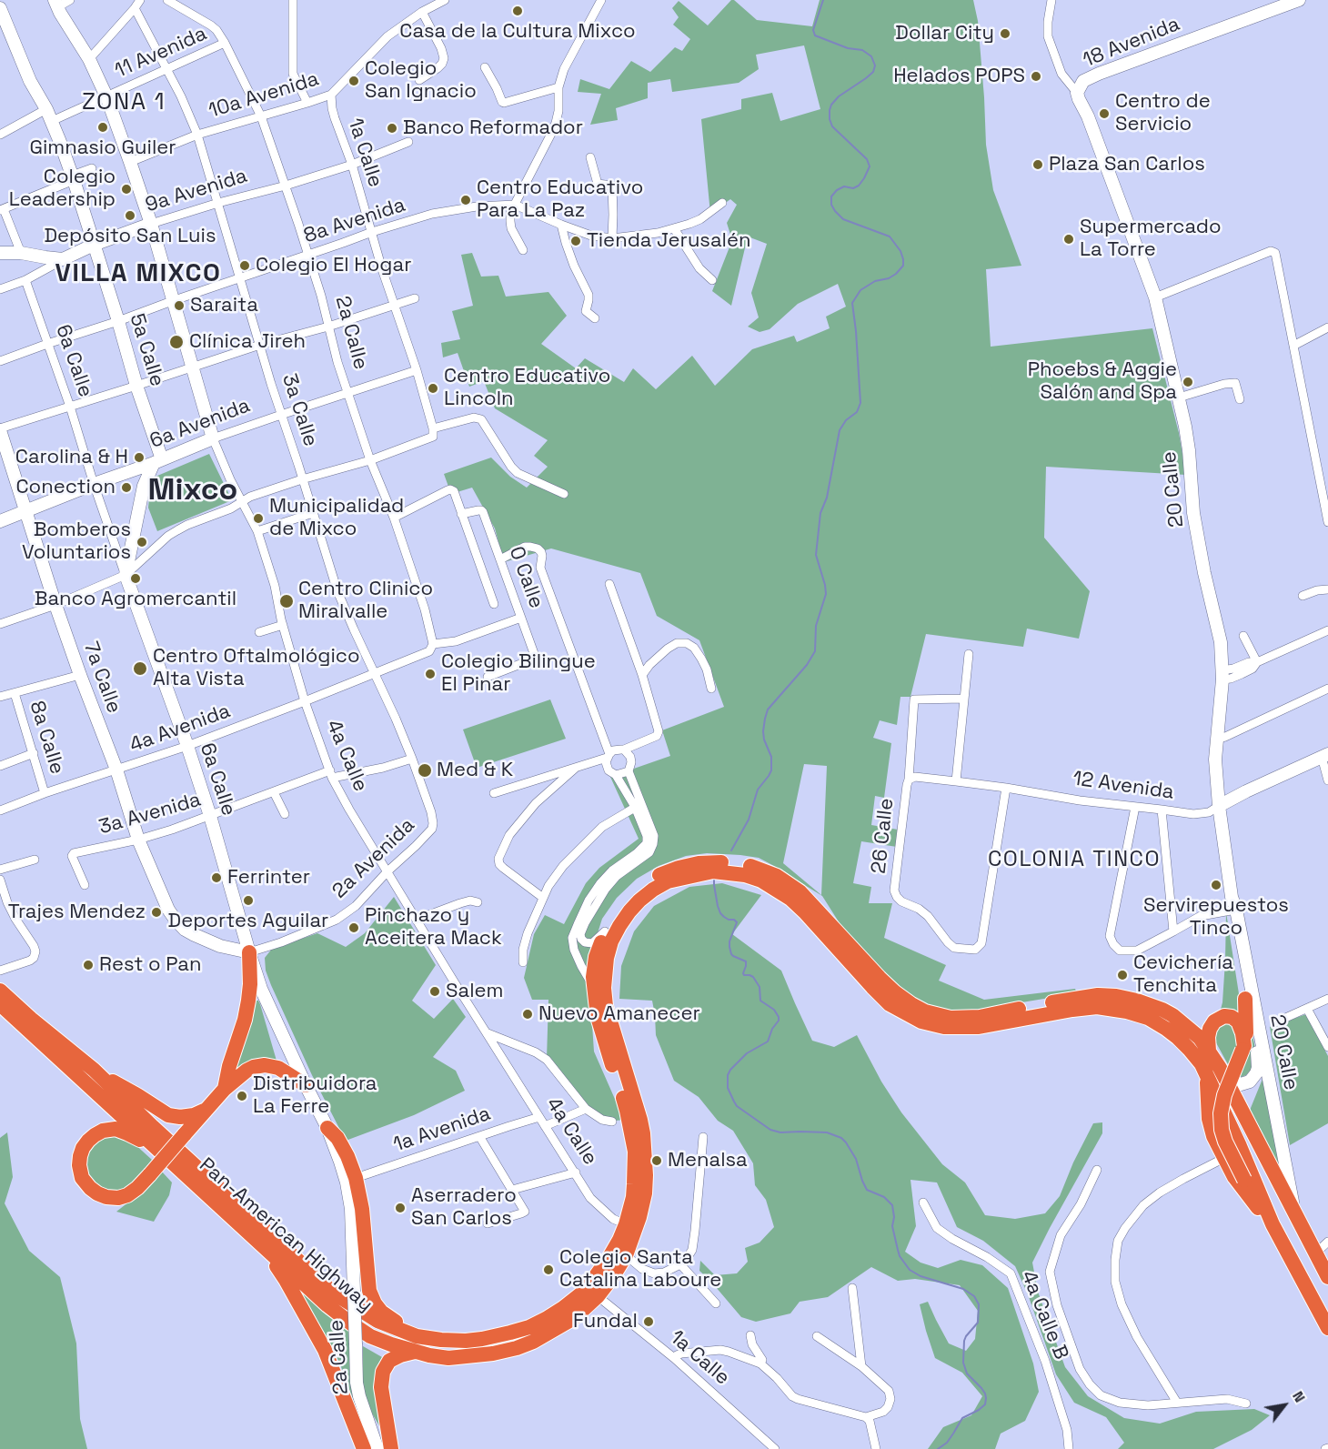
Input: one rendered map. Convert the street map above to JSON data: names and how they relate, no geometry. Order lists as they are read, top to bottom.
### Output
{
  "streets": {
    "highway": ["Pan-American Highway"],
    "street": [
      "18 Avenida",
      "11 Avenida",
      "10a Avenida",
      "1a Calle",
      "9a Avenida",
      "8a Avenida",
      "2a Calle",
      "5a Calle",
      "6a Calle",
      "3a Calle",
      "6a Avenida",
      "20 Calle",
      "0 Calle",
      "7a Calle",
      "4a Avenida",
      "8a Calle",
      "4a Calle",
      "12 Avenida",
      "3a Avenida",
      "26 Calle",
      "2a Avenida",
      "1a Avenida",
      "4a Calle B"
    ]
  },
  "crossings": [
    ["18 Avenida", "20 Calle"],
    ["11 Avenida", "2a Calle"],
    ["11 Avenida", "5a Calle"],
    ["11 Avenida", "3a Calle"],
    ["11 Avenida", "4a Calle"],
    ["10a Avenida", "1a Calle"],
    ["10a Avenida", "2a Calle"],
    ["10a Avenida", "3a Calle"],
    ["10a Avenida", "4a Calle"],
    ["1a Calle", "9a Avenida"],
    ["1a Calle", "8a Avenida"],
    ["1a Calle", "6a Avenida"],
    ["1a Calle", "Pan-American Highway"],
    ["9a Avenida", "2a Calle"],
    ["9a Avenida", "5a Calle"],
    ["9a Avenida", "6a Calle"],
    ["9a Avenida", "3a Calle"],
    ["9a Avenida", "4a Calle"],
    ["8a Avenida", "2a Calle"],
    ["8a Avenida", "5a Calle"],
    ["8a Avenida", "6a Calle"],
    ["8a Avenida", "3a Calle"],
    ["8a Avenida", "4a Calle"],
    ["2a Calle", "6a Calle"],
    ["2a Calle", "6a Avenida"],
    ["2a Calle", "4a Avenida"],
    ["5a Calle", "6a Avenida"],
    ["6a Calle", "6a Avenida"],
    ["6a Calle", "7a Calle"],
    ["6a Calle", "4a Avenida"],
    ["6a Calle", "3a Avenida"],
    ["6a Calle", "2a Avenida"],
    ["3a Calle", "6a Avenida"],
    ["3a Calle", "4a Avenida"],
    ["3a Calle", "3a Avenida"],
    ["3a Calle", "2a Avenida"],
    ["6a Avenida", "7a Calle"],
    ["6a Avenida", "4a Calle"],
    ["20 Calle", "12 Avenida"],
    ["20 Calle", "Pan-American Highway"],
    ["0 Calle", "4a Avenida"],
    ["7a Calle", "4a Avenida"],
    ["7a Calle", "3a Avenida"],
    ["7a Calle", "2a Avenida"],
    ["4a Avenida", "8a Calle"],
    ["4a Avenida", "4a Calle"],
    ["4a Calle", "3a Avenida"],
    ["4a Calle", "2a Avenida"],
    ["4a Calle", "1a Avenida"],
    ["4a Calle", "Pan-American Highway"],
    ["12 Avenida", "26 Calle"]
  ],
  "districts": [
    "ZONA 1",
    "VILLA MIXCO",
    "Mixco",
    "COLONIA TINCO"
  ],
  "places": [
    "Casa de la Cultura Mixco",
    "Dollar City",
    "Helados POPS",
    "Colegio San Ignacio",
    "Centro de Servicio",
    "Gimnasio Guiler",
    "Banco Reformador",
    "Plaza San Carlos",
    "Colegio Leadership",
    "Centro Educativo Para La Paz",
    "Depósito San Luis",
    "Supermercado La Torre",
    "Tienda Jerusalén",
    "Colegio El Hogar",
    "Saraita",
    "Clínica Jireh",
    "Phoebs & Aggie Salón and Spa",
    "Centro Educativo Lincoln",
    "Carolina & H",
    "Conection",
    "Municipalidad de Mixco",
    "Bomberos Voluntarios",
    "Banco Agromercantil",
    "Centro Clinico Miralvalle",
    "Centro Oftalmológico Alta Vista",
    "Colegio Bilingue El Pinar",
    "Med & K",
    "Ferrinter",
    "Servirepuestos Tinco",
    "Deportes Aguilar",
    "Trajes Mendez",
    "Pinchazo y Aceitera Mack",
    "Rest o Pan",
    "Cevichería Tenchita",
    "Salem",
    "Nuevo Amanecer",
    "Distribuidora La Ferre",
    "Menalsa",
    "Aserradero San Carlos",
    "Colegio Santa Catalina Laboure",
    "Fundal"
  ],
  "north": "top right"
}
